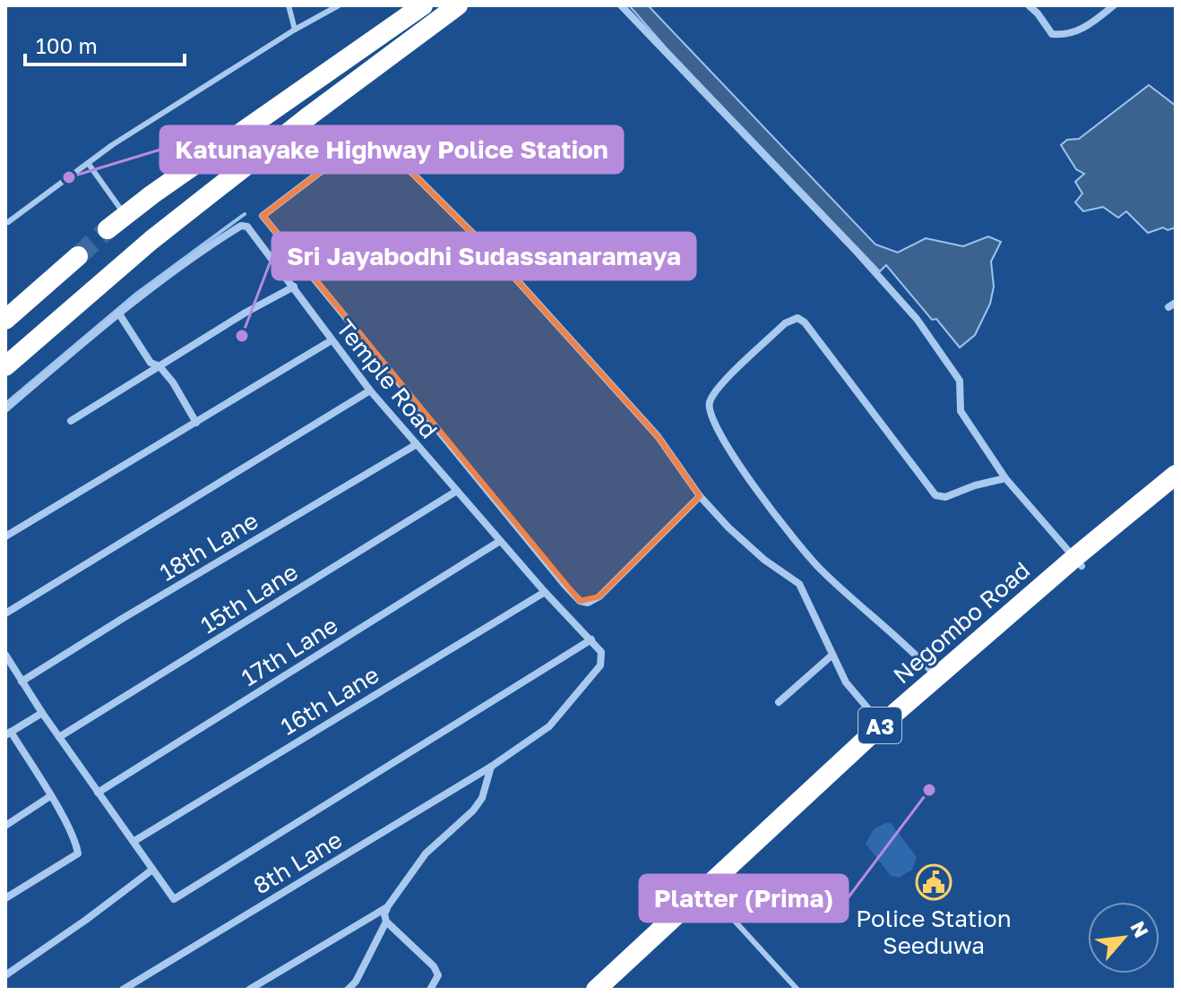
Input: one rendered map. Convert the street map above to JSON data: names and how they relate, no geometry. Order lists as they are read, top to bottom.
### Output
{
  "streets": {
    "highway": ["Negombo Road", "A3"],
    "street": [
      "Temple Road",
      "18th Lane",
      "15th Lane",
      "17th Lane",
      "16th Lane",
      "8th Lane"
    ]
  },
  "crossings": [
    ["Temple Road", "18th Lane"],
    ["Temple Road", "15th Lane"],
    ["Temple Road", "17th Lane"],
    ["Temple Road", "16th Lane"]
  ],
  "places": {
    "other": ["Katunayake Highway Police Station", "Sri Jayabodhi Sudassanaramaya", "Platter (Prima)"],
    "public building": ["Police Station Seeduwa"]
  },
  "scale_bar": "100 m",
  "north": "top right"
}
